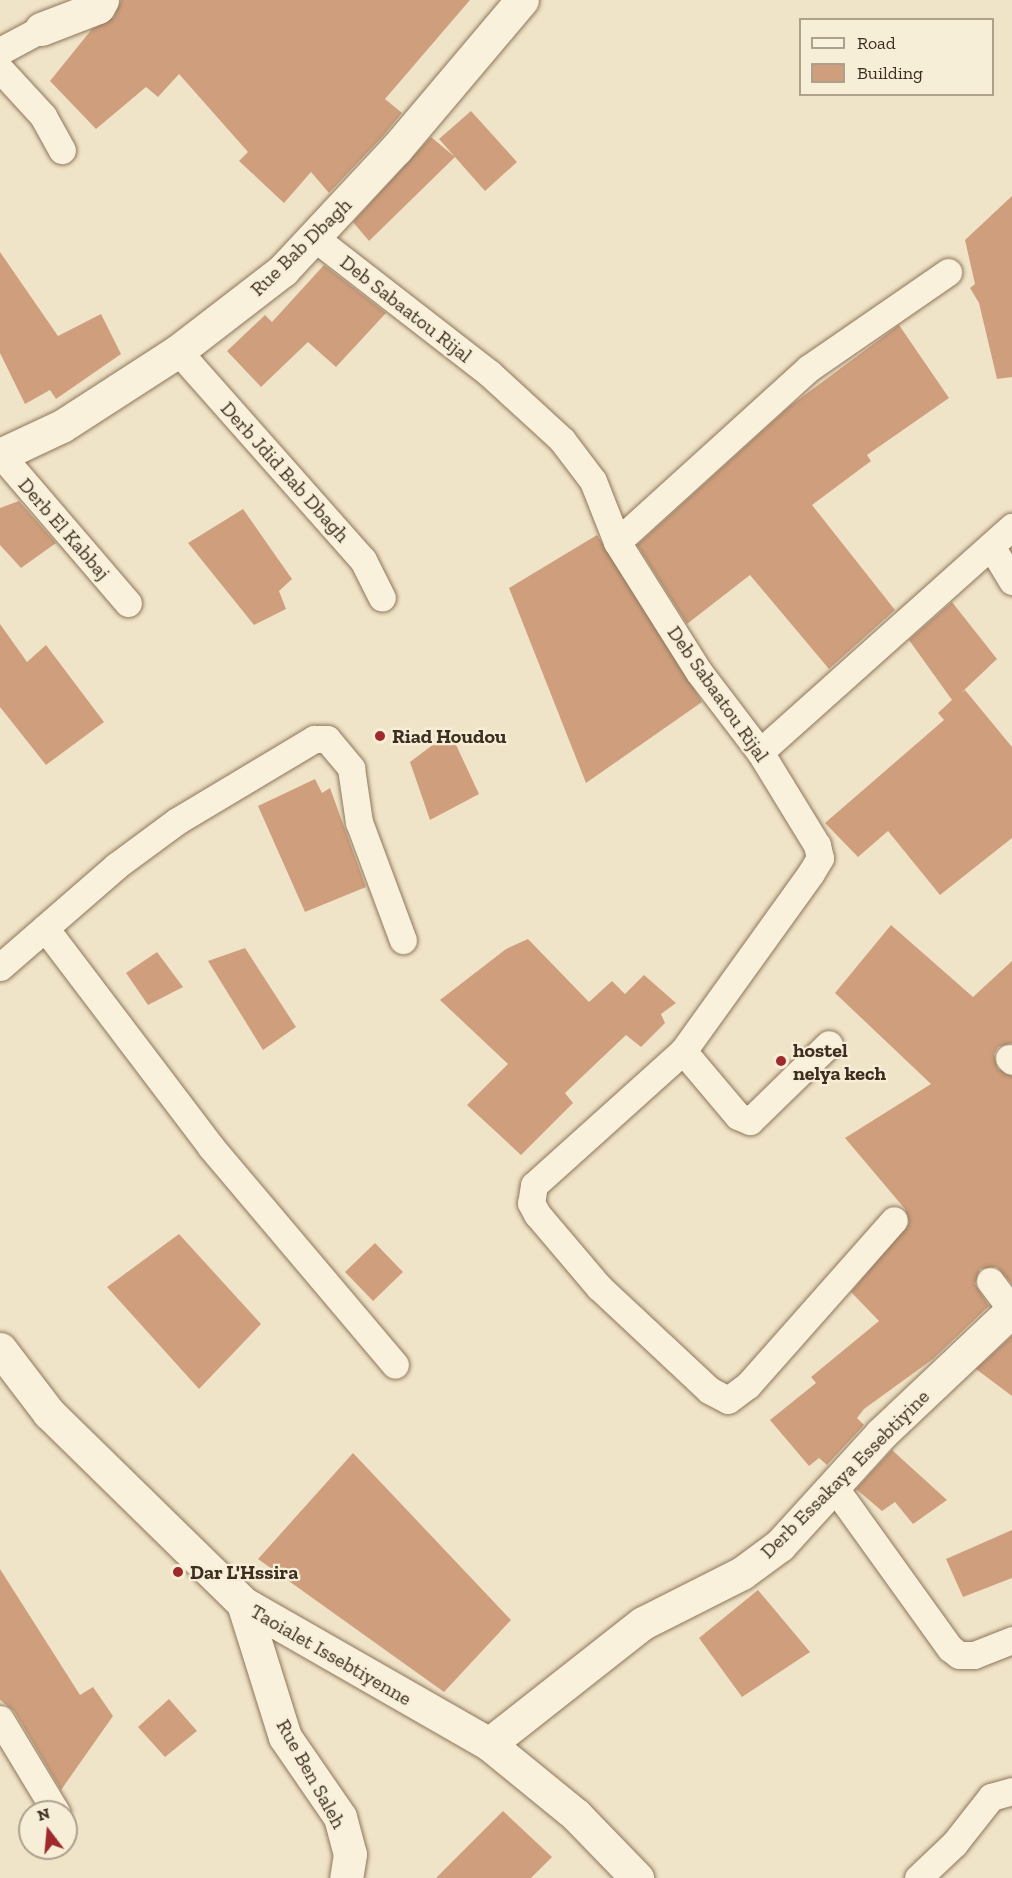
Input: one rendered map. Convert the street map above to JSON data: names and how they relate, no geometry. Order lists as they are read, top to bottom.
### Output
{
  "streets": {
    "street": [
      "Rue Bab Dbagh",
      "Derb Essakaya Essebtiyine",
      "Taoialet Issebtiyenne",
      "Rue Ben Saleh"
    ],
    "lane": ["Deb Sabaatou Rijal", "Derb Jdid Bab Dbagh", "Derb El Kabbaj"]
  },
  "crossings": [
    ["Rue Bab Dbagh", "Deb Sabaatou Rijal"],
    ["Rue Bab Dbagh", "Derb Jdid Bab Dbagh"],
    ["Rue Bab Dbagh", "Derb El Kabbaj"],
    ["Derb Essakaya Essebtiyine", "Taoialet Issebtiyenne"],
    ["Taoialet Issebtiyenne", "Rue Ben Saleh"]
  ],
  "places": ["Riad Houdou", "hostel nelya kech", "Dar L'Hssira"],
  "legend": ["Road", "Building"],
  "north": "top"
}
